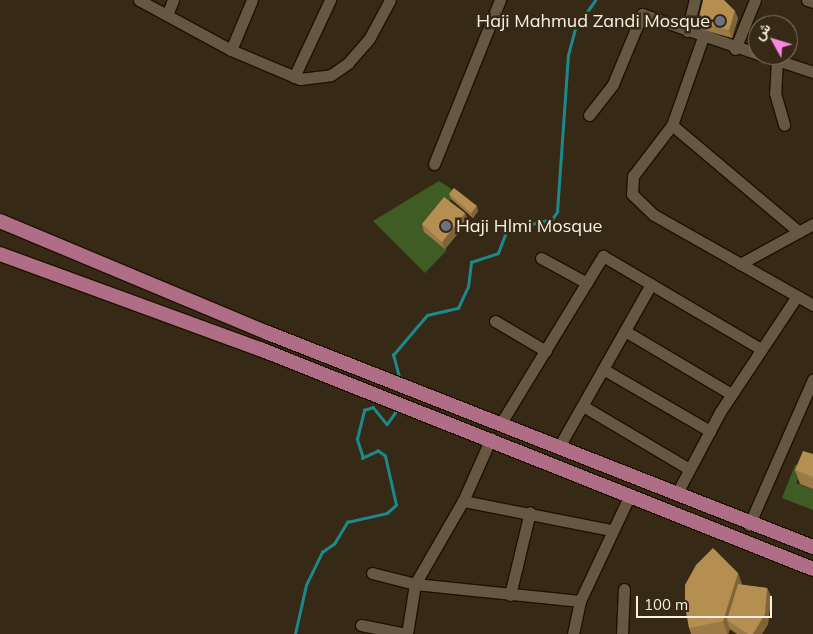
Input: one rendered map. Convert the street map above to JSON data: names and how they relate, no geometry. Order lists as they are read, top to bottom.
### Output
{
  "places": ["Haji Mahmud Zandi Mosque", "Haji Hlmi Mosque"],
  "scale_bar": "100 m",
  "north": "top left"
}
